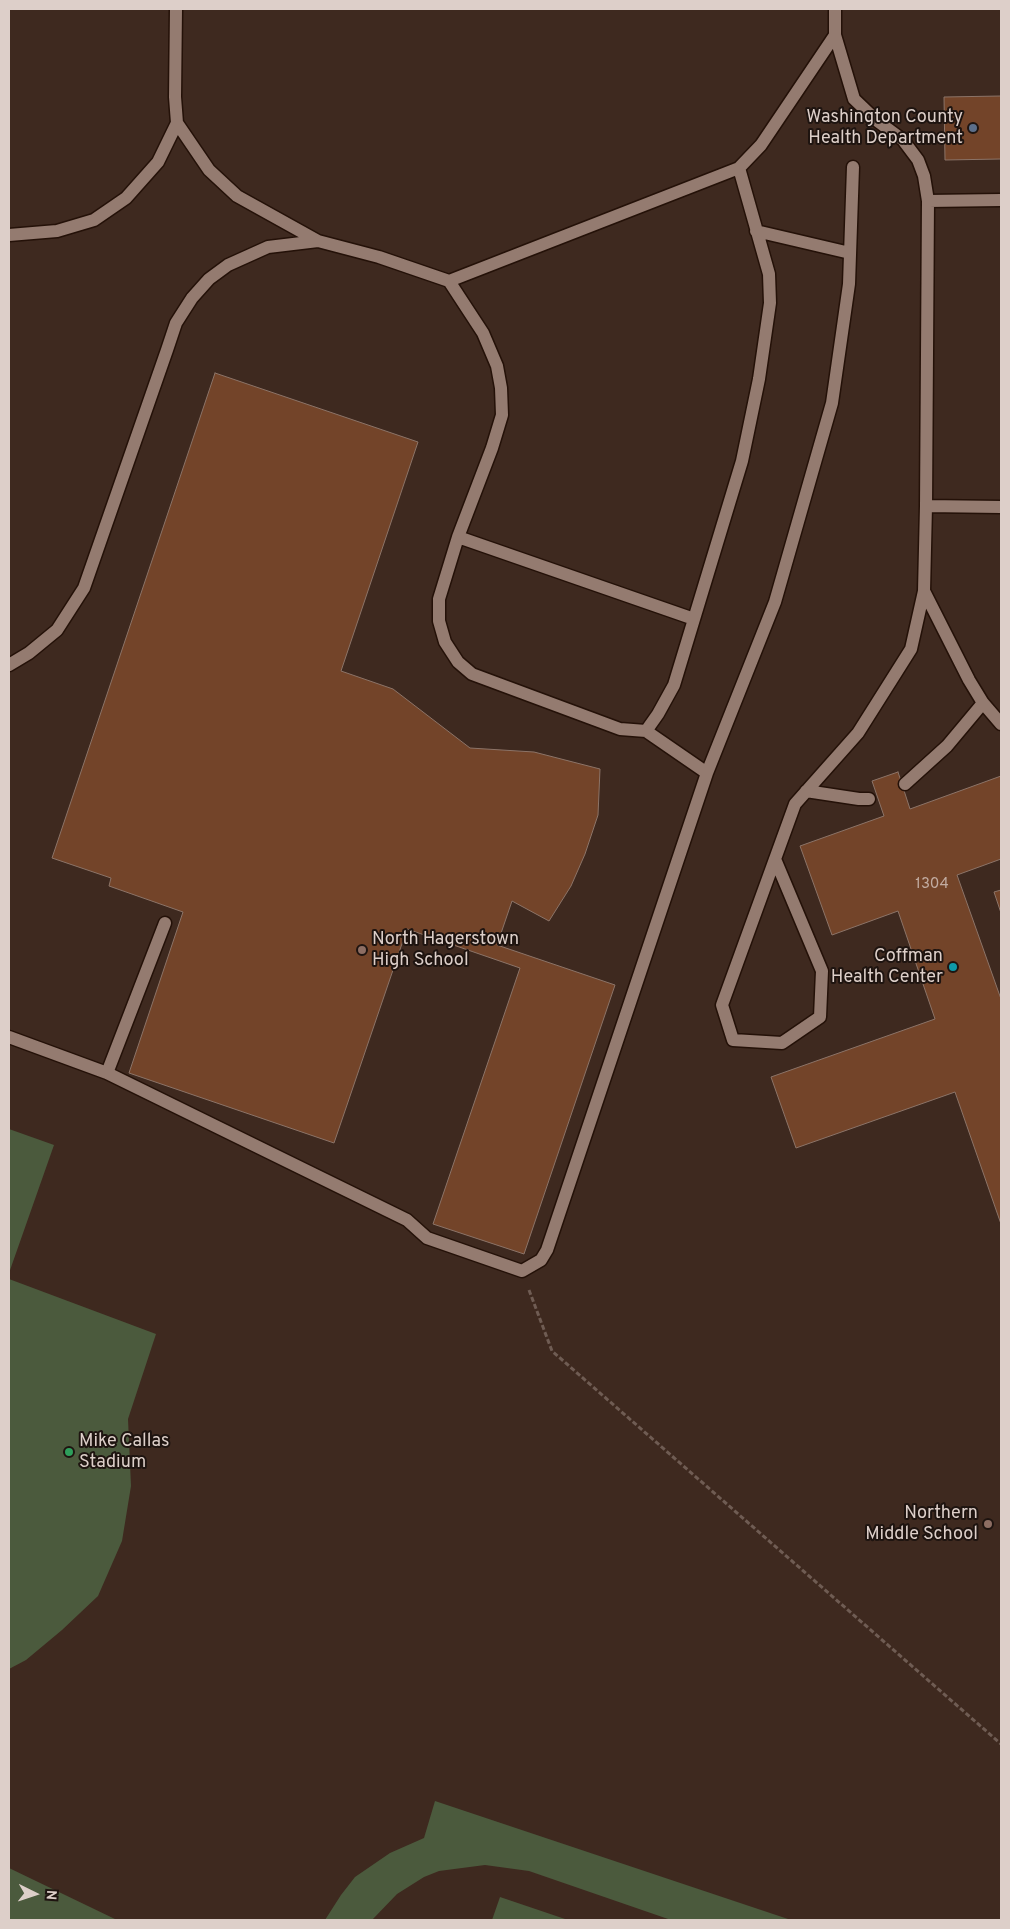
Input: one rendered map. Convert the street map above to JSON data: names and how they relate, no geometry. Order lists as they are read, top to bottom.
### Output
{
  "places": [
    "Washington County Health Department",
    "North Hagerstown High School",
    "Coffman Health Center",
    "Mike Callas Stadium",
    "Northern Middle School"
  ],
  "house_numbers": ["1304"],
  "north": "right"
}
